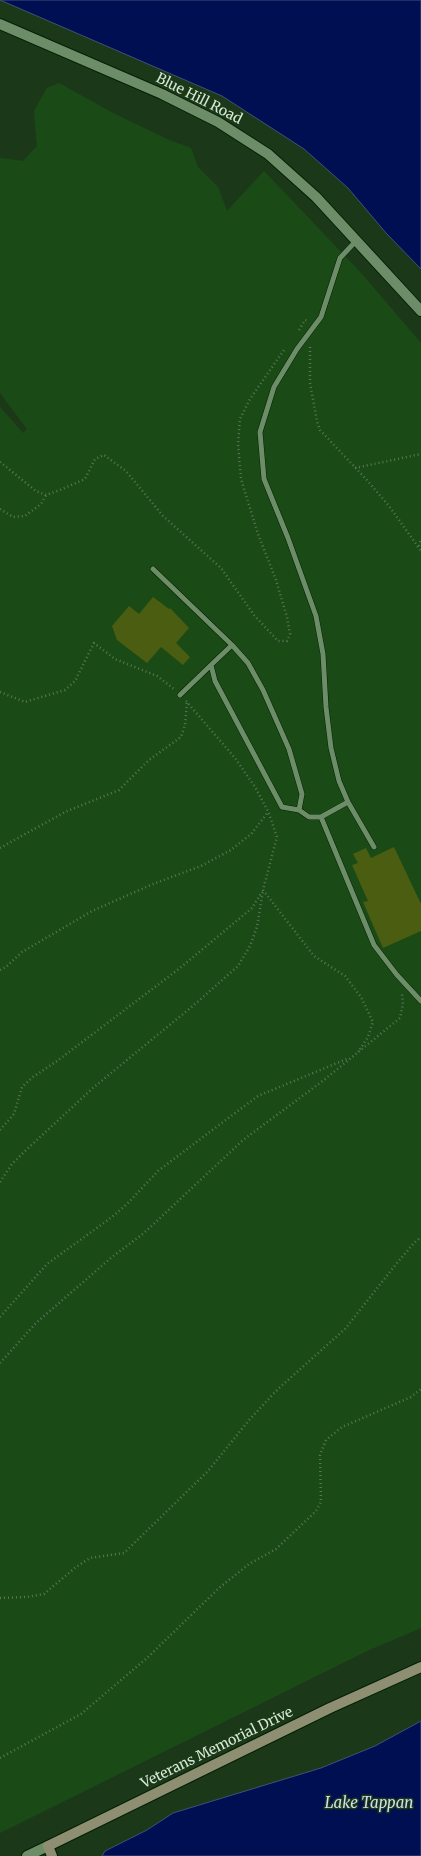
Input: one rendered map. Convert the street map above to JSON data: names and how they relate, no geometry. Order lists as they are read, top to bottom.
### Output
{
  "streets": {
    "main road": ["Veterans Memorial Drive"],
    "street": ["Blue Hill Road"]
  },
  "water": ["Lake Tappan"]
}
